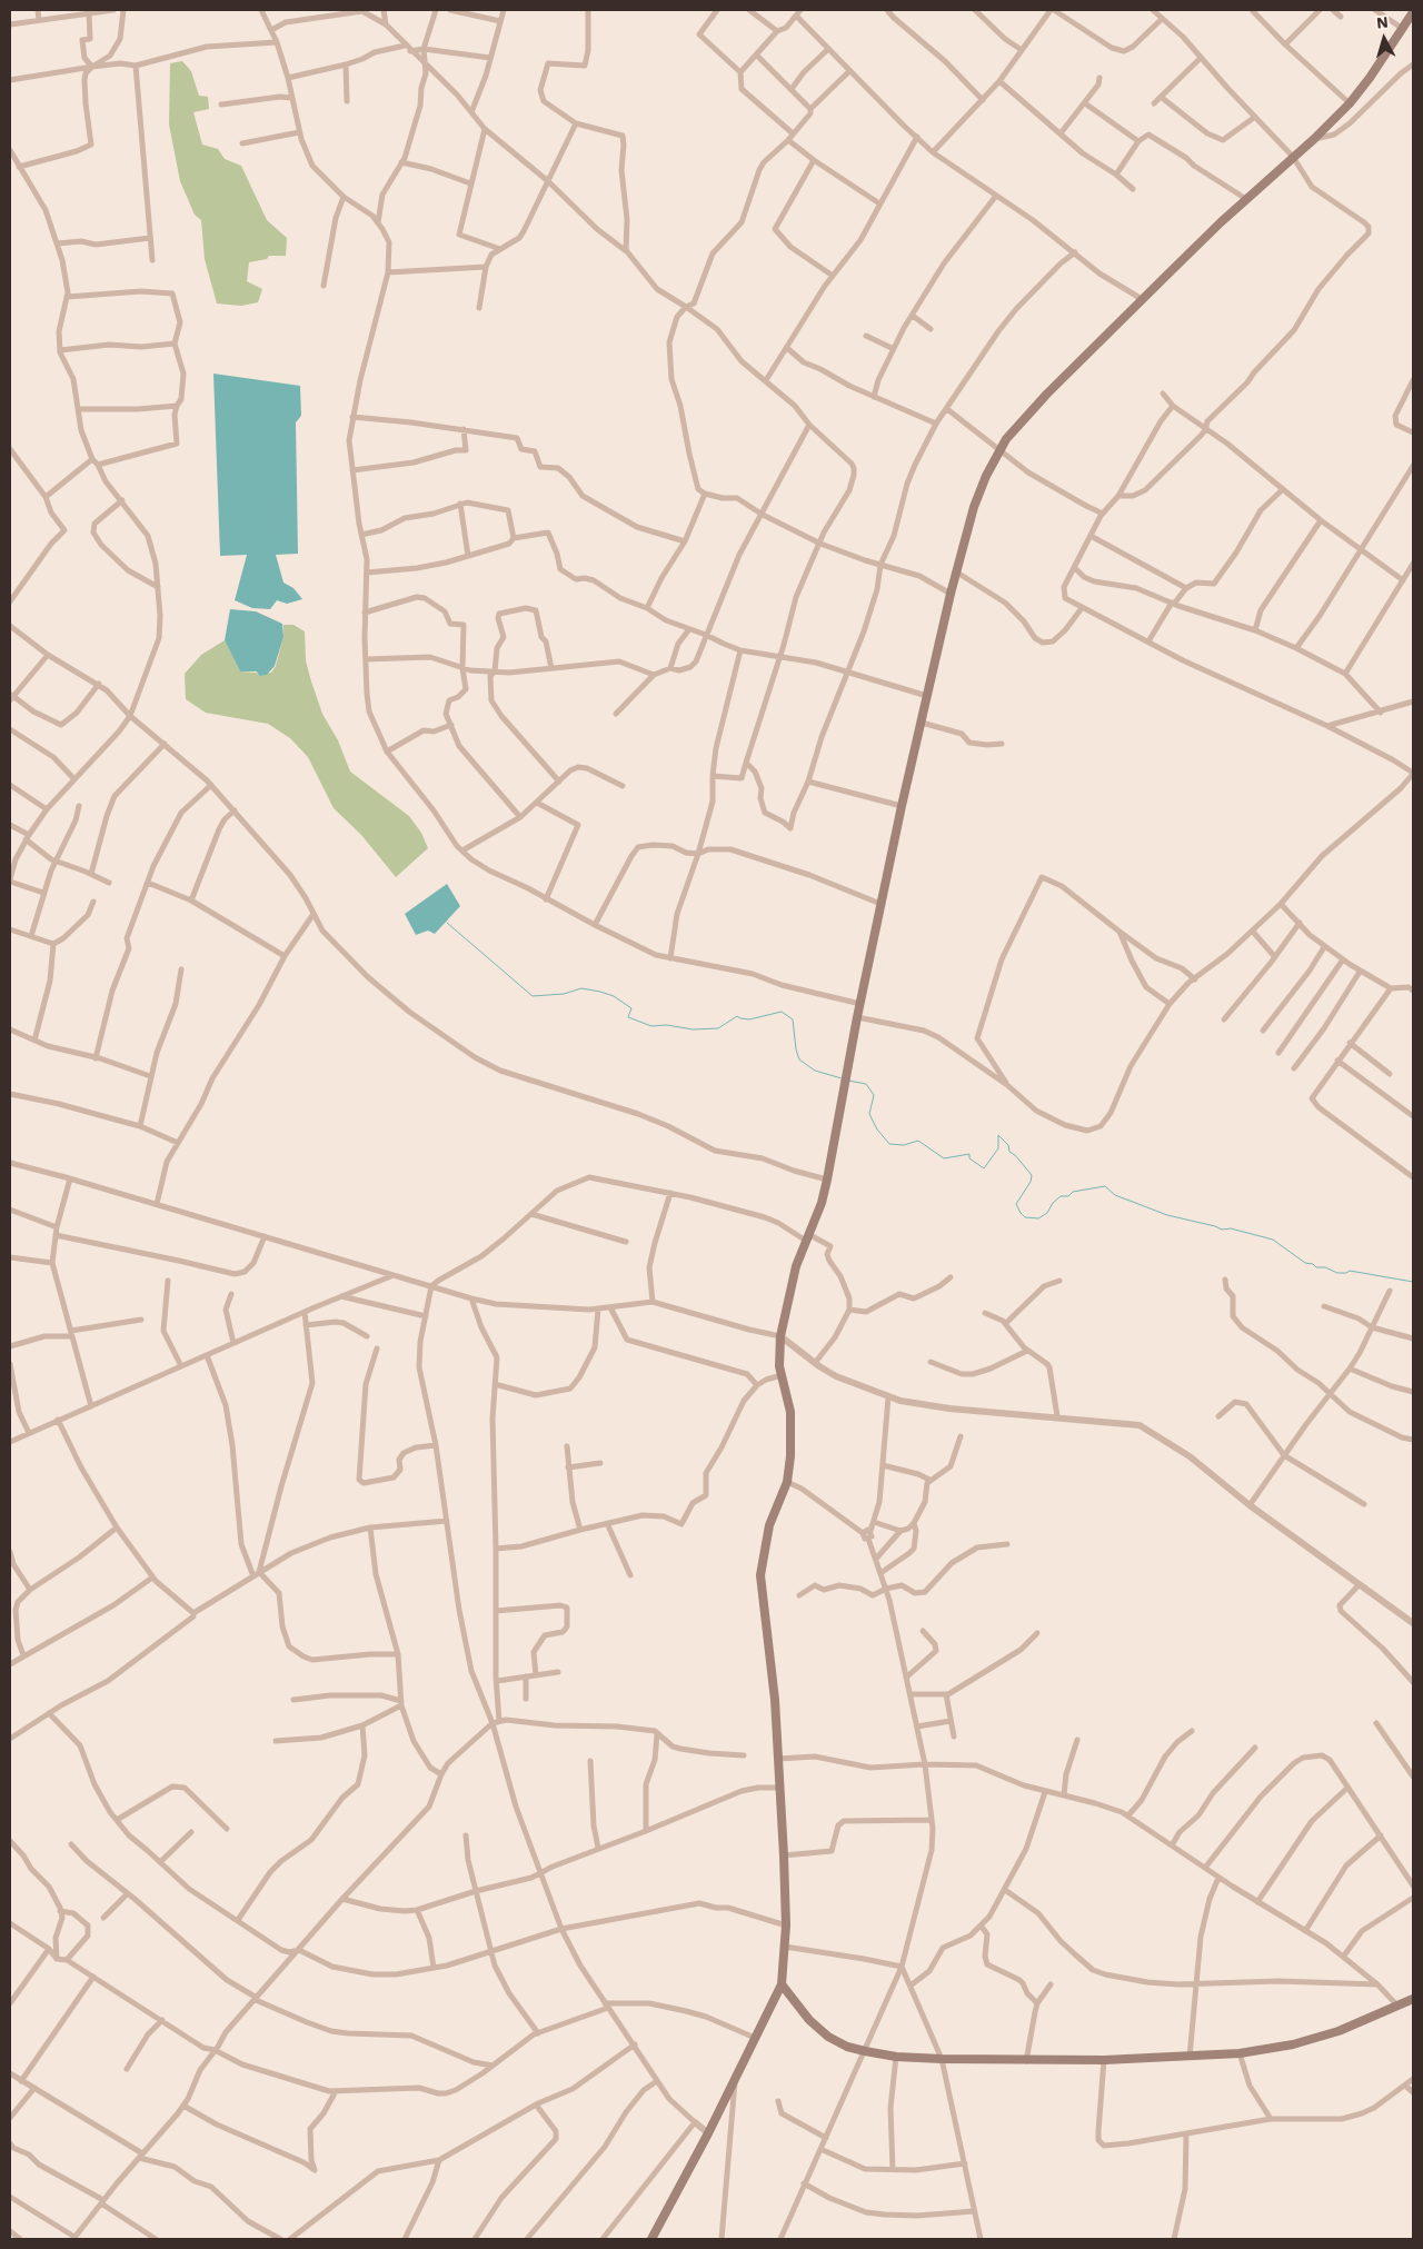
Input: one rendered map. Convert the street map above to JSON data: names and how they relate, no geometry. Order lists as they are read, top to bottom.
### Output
{
  "north": "top"
}
